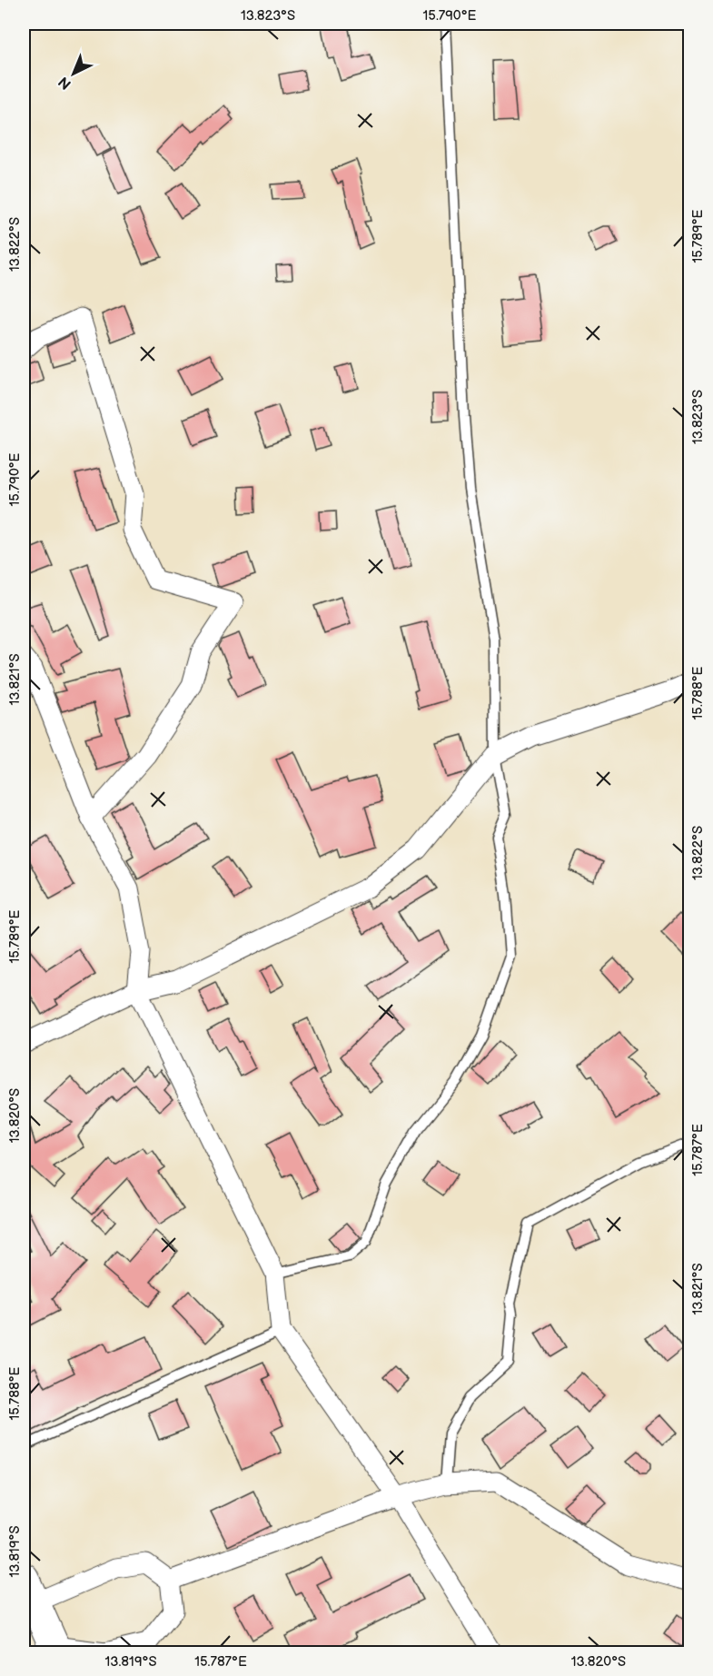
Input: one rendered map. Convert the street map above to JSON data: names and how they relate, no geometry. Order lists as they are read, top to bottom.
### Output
{
  "north": "bottom left",
  "coordinates": [
    "13.823°S",
    "15.790°E",
    "15.789°E",
    "13.822°S",
    "13.821°S",
    "15.788°E",
    "13.820°S",
    "15.787°E",
    "13.819°S"
  ]
}
